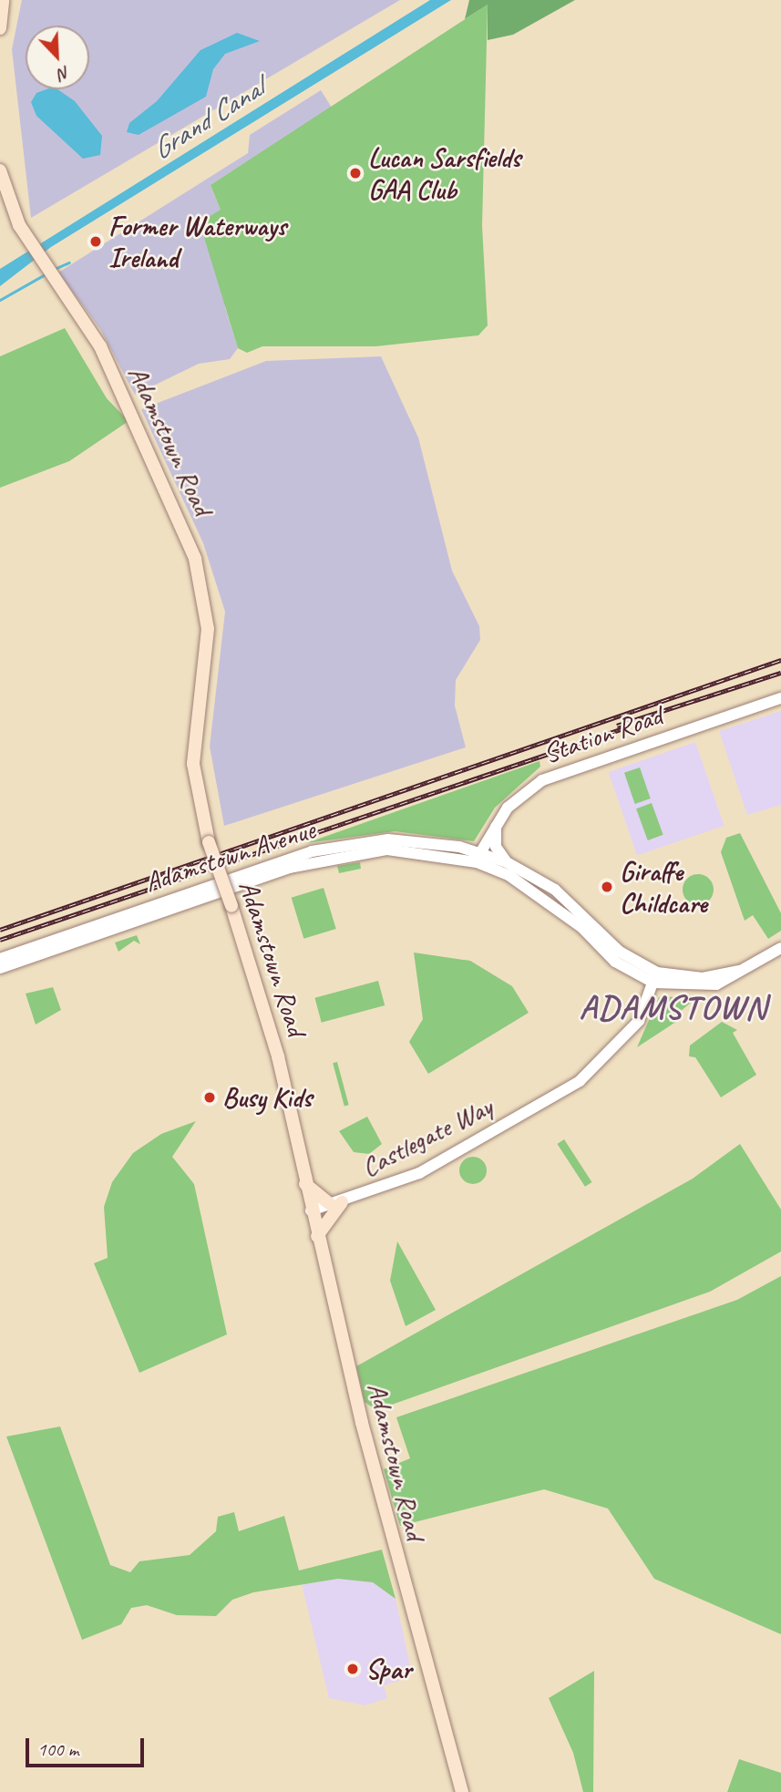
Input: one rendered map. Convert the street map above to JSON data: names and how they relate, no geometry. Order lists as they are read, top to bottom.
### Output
{
  "streets": {
    "main road": ["Adamstown Road"],
    "street": ["Station Road", "Adamstown Avenue", "Castlegate Way"]
  },
  "crossings": [
    ["Adamstown Road", "Castlegate Way"],
    ["Station Road", "Adamstown Avenue"],
    ["Adamstown Avenue", "Castlegate Way"]
  ],
  "districts": ["ADAMSTOWN"],
  "water": ["Grand Canal"],
  "places": [
    "Lucan Sarsfields GAA Club",
    "Former Waterways Ireland",
    "Giraffe Childcare",
    "Busy Kids",
    "Spar"
  ],
  "scale_bar": "100 m",
  "north": "bottom right"
}
